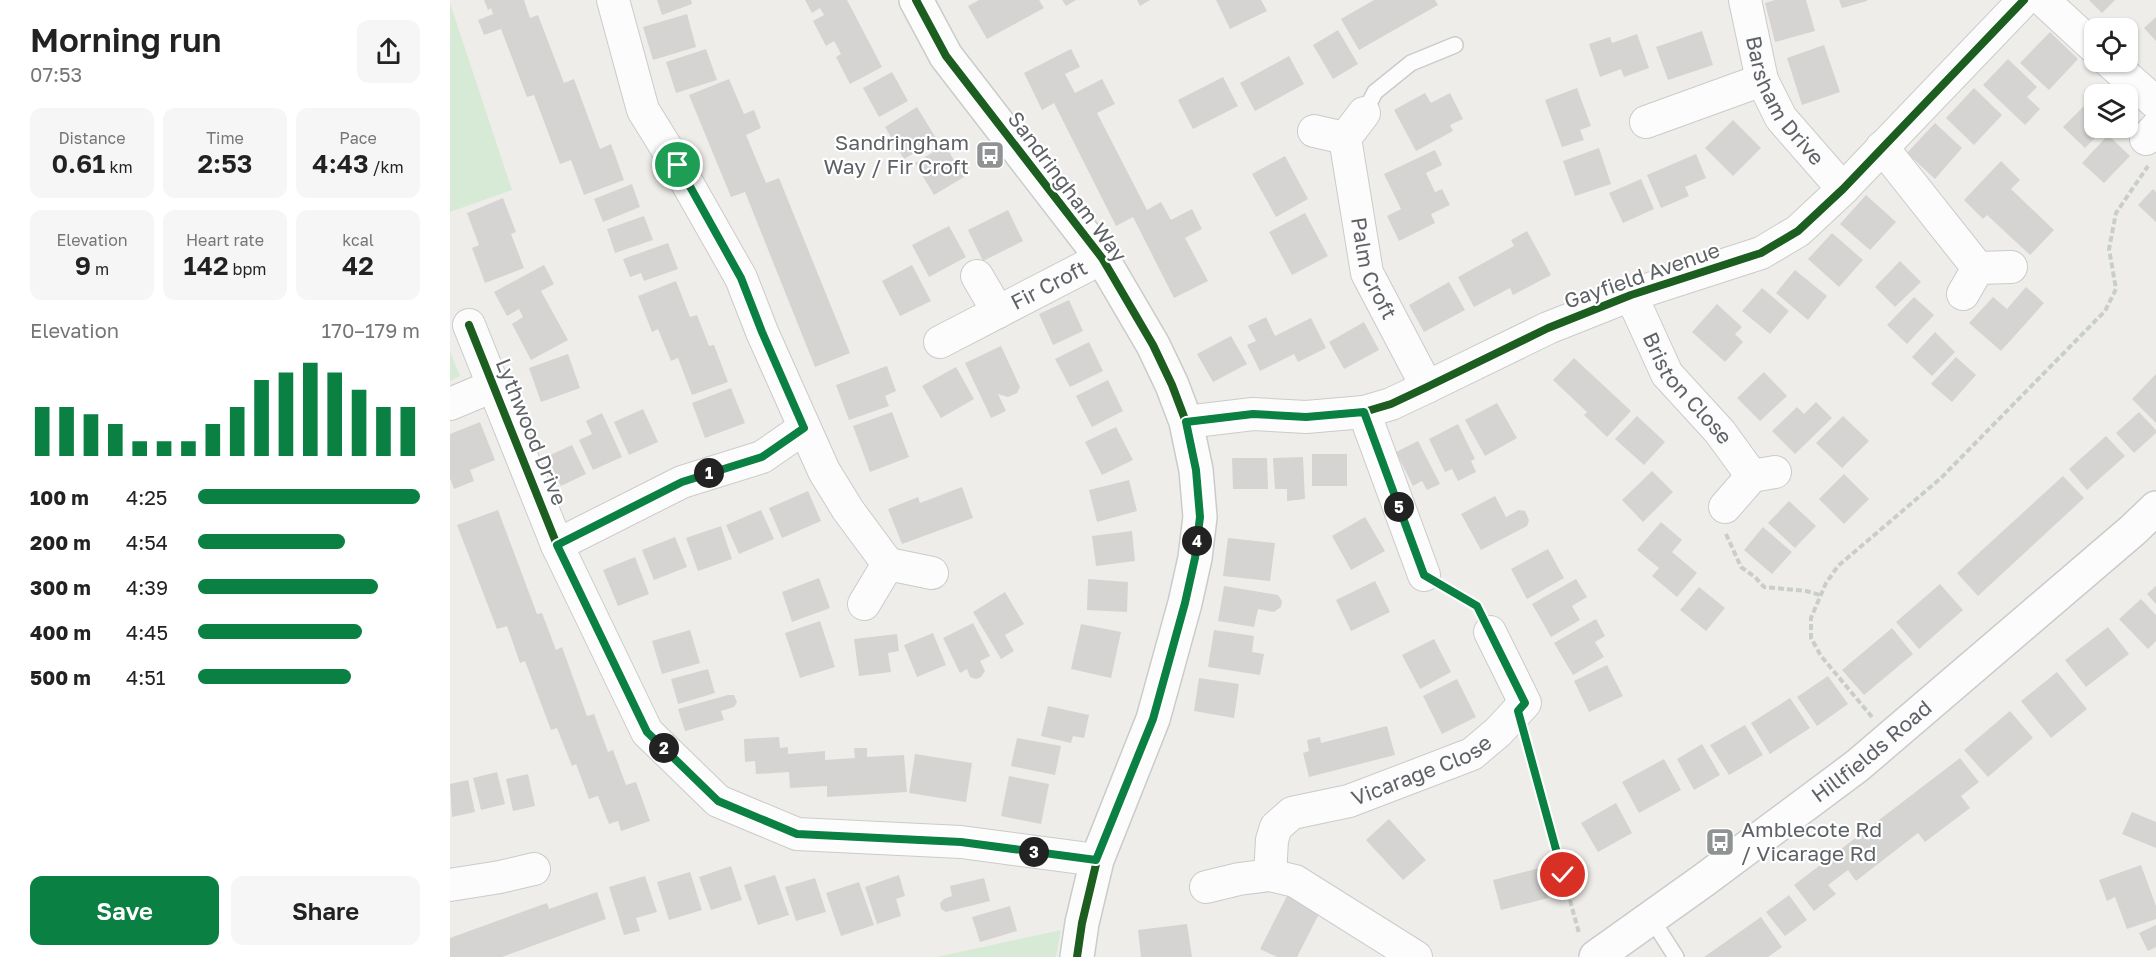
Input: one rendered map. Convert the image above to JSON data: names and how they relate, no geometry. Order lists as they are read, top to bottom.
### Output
{
  "streets": {
    "street": [
      "Barsham Drive",
      "Sandringham Way",
      "Palm Croft",
      "Gayfield Avenue",
      "Fir Croft",
      "Briston Close",
      "Lythwood Drive",
      "Hillfields Road",
      "Vicarage Close"
    ]
  },
  "crossings": [
    ["Barsham Drive", "Gayfield Avenue"],
    ["Sandringham Way", "Gayfield Avenue"],
    ["Sandringham Way", "Fir Croft"],
    ["Sandringham Way", "Lythwood Drive"],
    ["Palm Croft", "Gayfield Avenue"],
    ["Gayfield Avenue", "Briston Close"]
  ],
  "places": {
    "bus stop": ["Sandringham Way / Fir Croft", "Amblecote Rd / Vicarage Rd"]
  },
  "page": {
    "heading": ["Morning run", "07:53"],
    "stats": [
      ["Distance", "0.61 km"],
      ["Time", "2:53"],
      ["Pace", "4:43 /km"],
      ["Elevation", "9 m"],
      ["Heart rate", "142 bpm"],
      ["kcal", "42"]
    ],
    "chart": ["Elevation", "170–179 m"],
    "pins": [
      "1",
      "5",
      "4",
      "2",
      "3"
    ],
    "list": [
      {
        "name": "100 m",
        "note": "4:25"
      },
      {
        "name": "200 m",
        "note": "4:54"
      },
      {
        "name": "300 m",
        "note": "4:39"
      },
      {
        "name": "400 m",
        "note": "4:45"
      },
      {
        "name": "500 m",
        "note": "4:51"
      }
    ],
    "buttons": ["Save", "Share"]
  }
}
